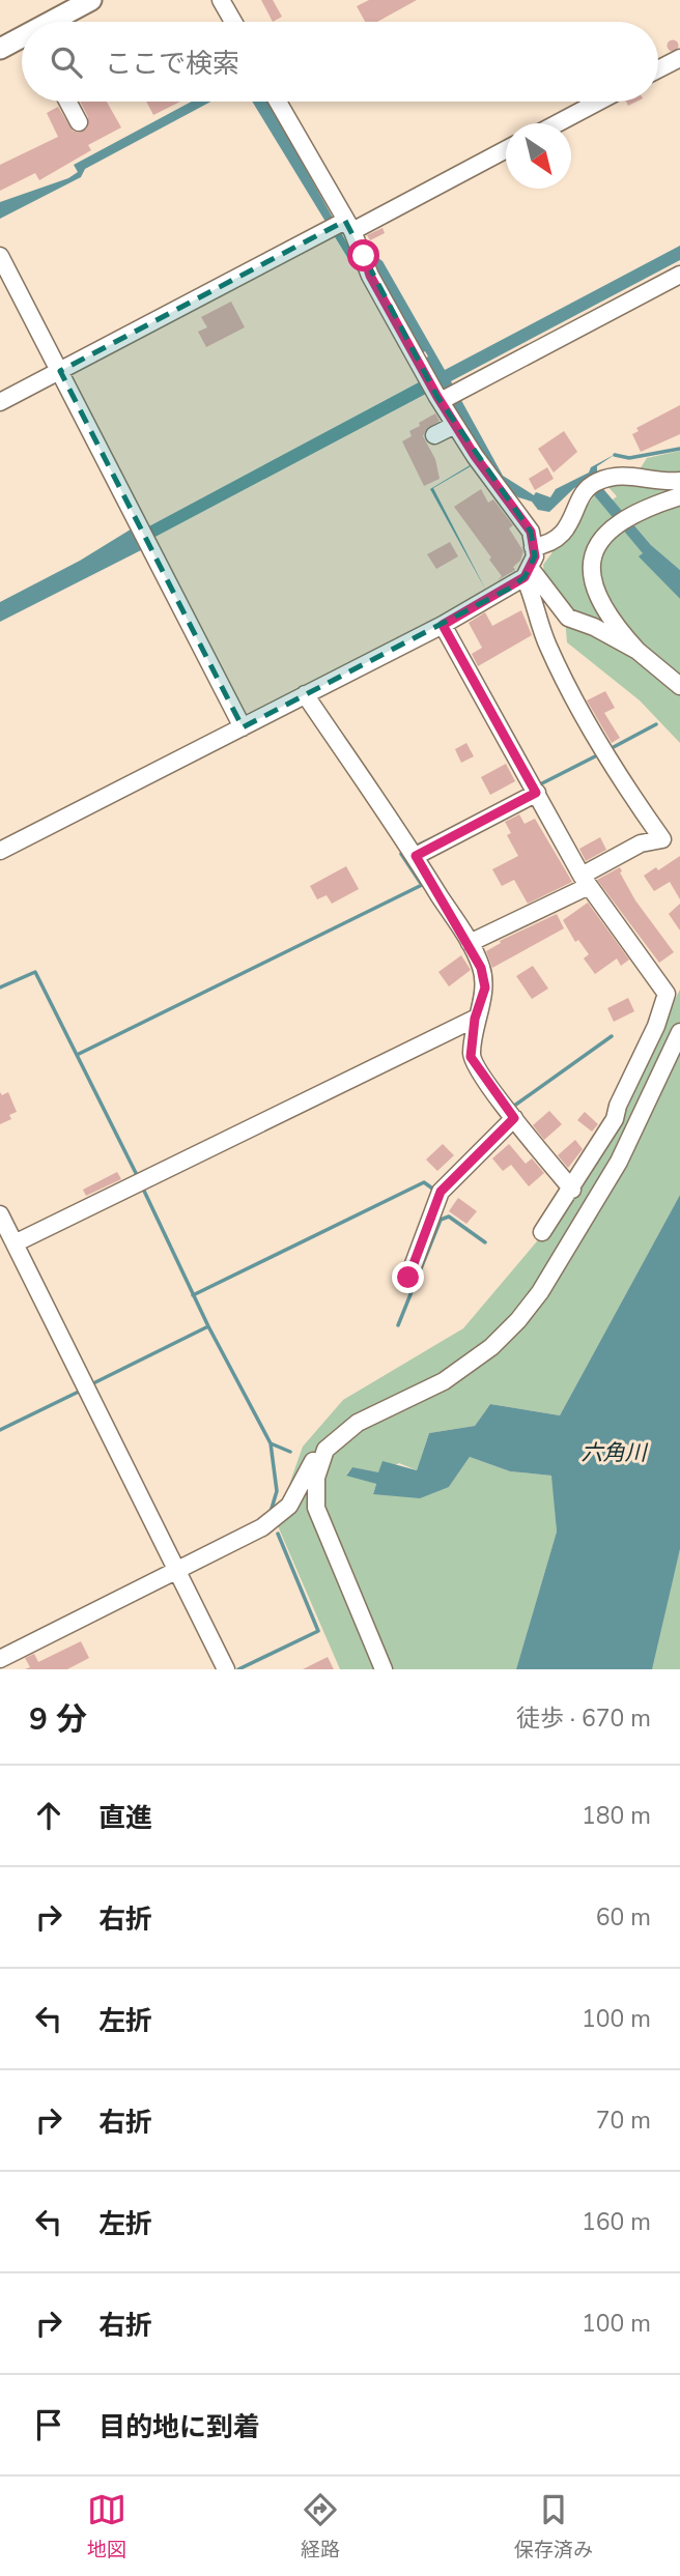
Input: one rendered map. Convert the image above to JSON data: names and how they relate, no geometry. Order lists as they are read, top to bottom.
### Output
{
  "water": ["六角川"],
  "north": "bottom right",
  "page": {
    "search": "ここで検索",
    "heading": ["9 分", "徒歩 · 670 m"],
    "list": [
      ["直進", "180 m"],
      ["右折", "60 m"],
      ["左折", "100 m"],
      ["右折", "70 m"],
      ["左折", "160 m"],
      ["右折", "100 m"],
      "目的地に到着"
    ],
    "nav": ["地図", "経路", "保存済み"]
  }
}
